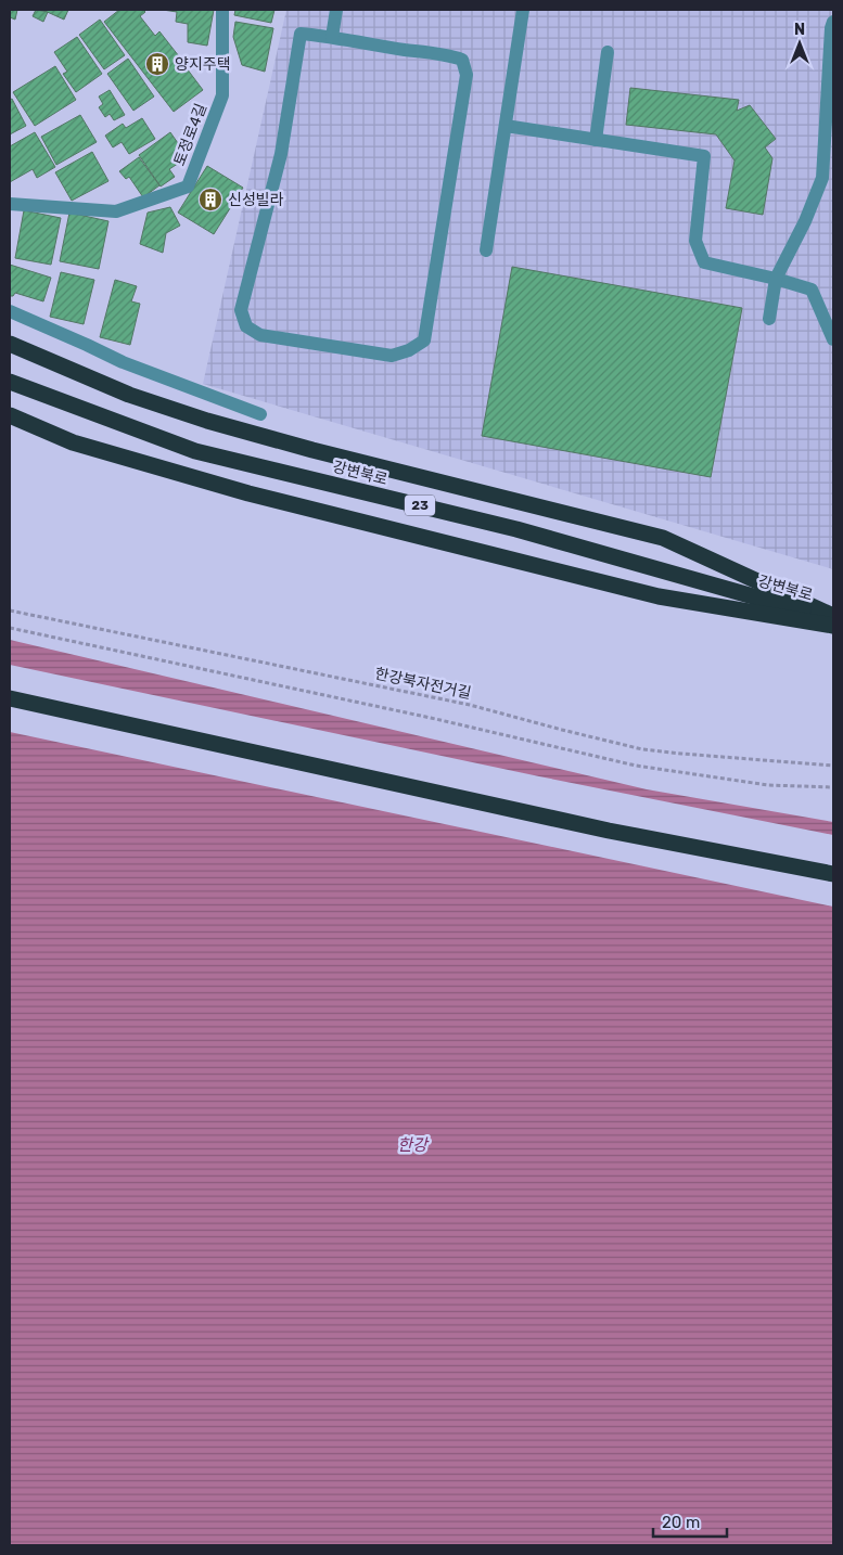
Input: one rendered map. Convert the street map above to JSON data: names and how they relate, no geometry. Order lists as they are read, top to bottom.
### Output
{
  "streets": {
    "highway": ["강변북로", "23"],
    "lane": ["토정로4길"],
    "path": ["한강북자전거길"]
  },
  "water": ["한강"],
  "places": {
    "building": ["양지주택", "신성빌라"]
  },
  "scale_bar": "20 m",
  "north": "top"
}
